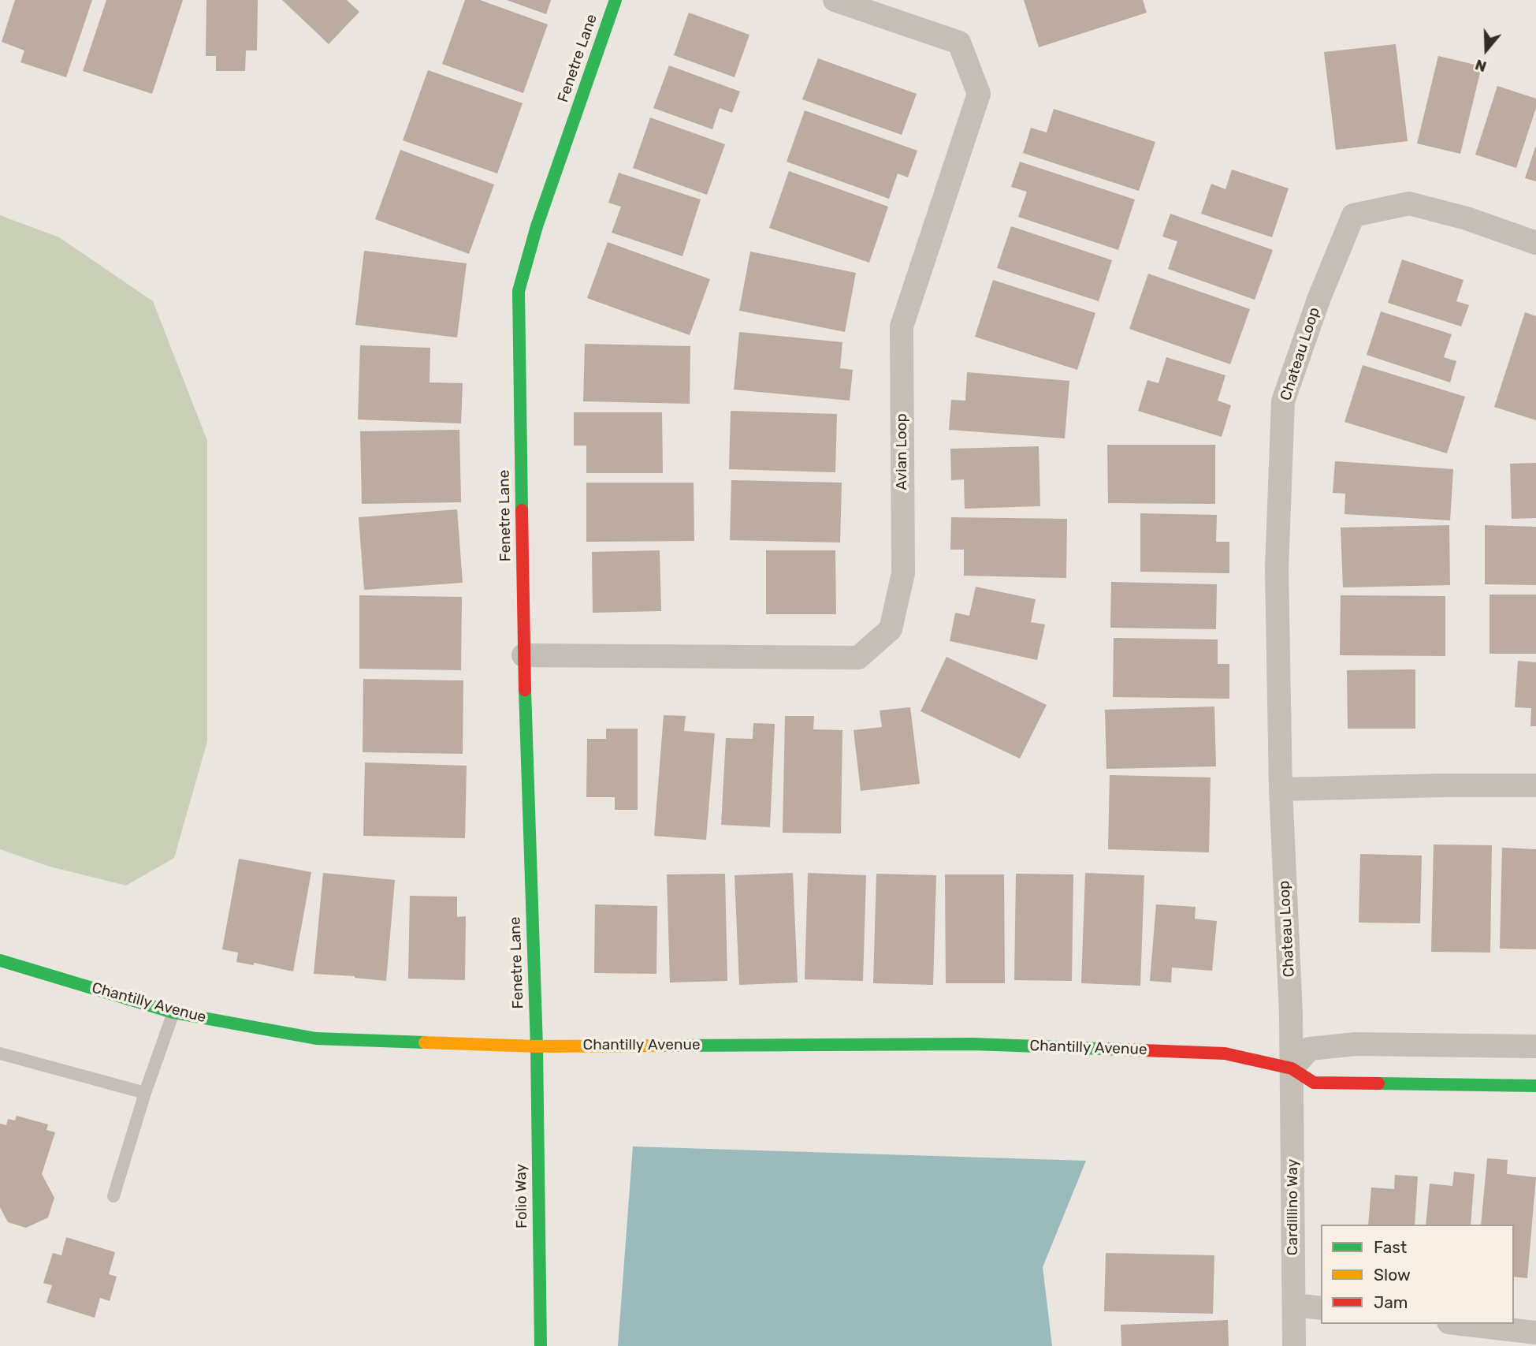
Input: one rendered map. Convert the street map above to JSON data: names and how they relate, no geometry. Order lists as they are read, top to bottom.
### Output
{
  "streets": {
    "street": [
      "Fenetre Lane",
      "Chateau Loop",
      "Avian Loop",
      "Chantilly Avenue",
      "Folio Way",
      "Cardillino Way"
    ]
  },
  "crossings": [
    ["Fenetre Lane", "Avian Loop"],
    ["Fenetre Lane", "Chantilly Avenue"],
    ["Fenetre Lane", "Folio Way"],
    ["Chateau Loop", "Chantilly Avenue"],
    ["Chateau Loop", "Cardillino Way"],
    ["Chantilly Avenue", "Folio Way"],
    ["Chantilly Avenue", "Cardillino Way"]
  ],
  "legend": ["Fast", "Slow", "Jam"],
  "north": "bottom"
}
